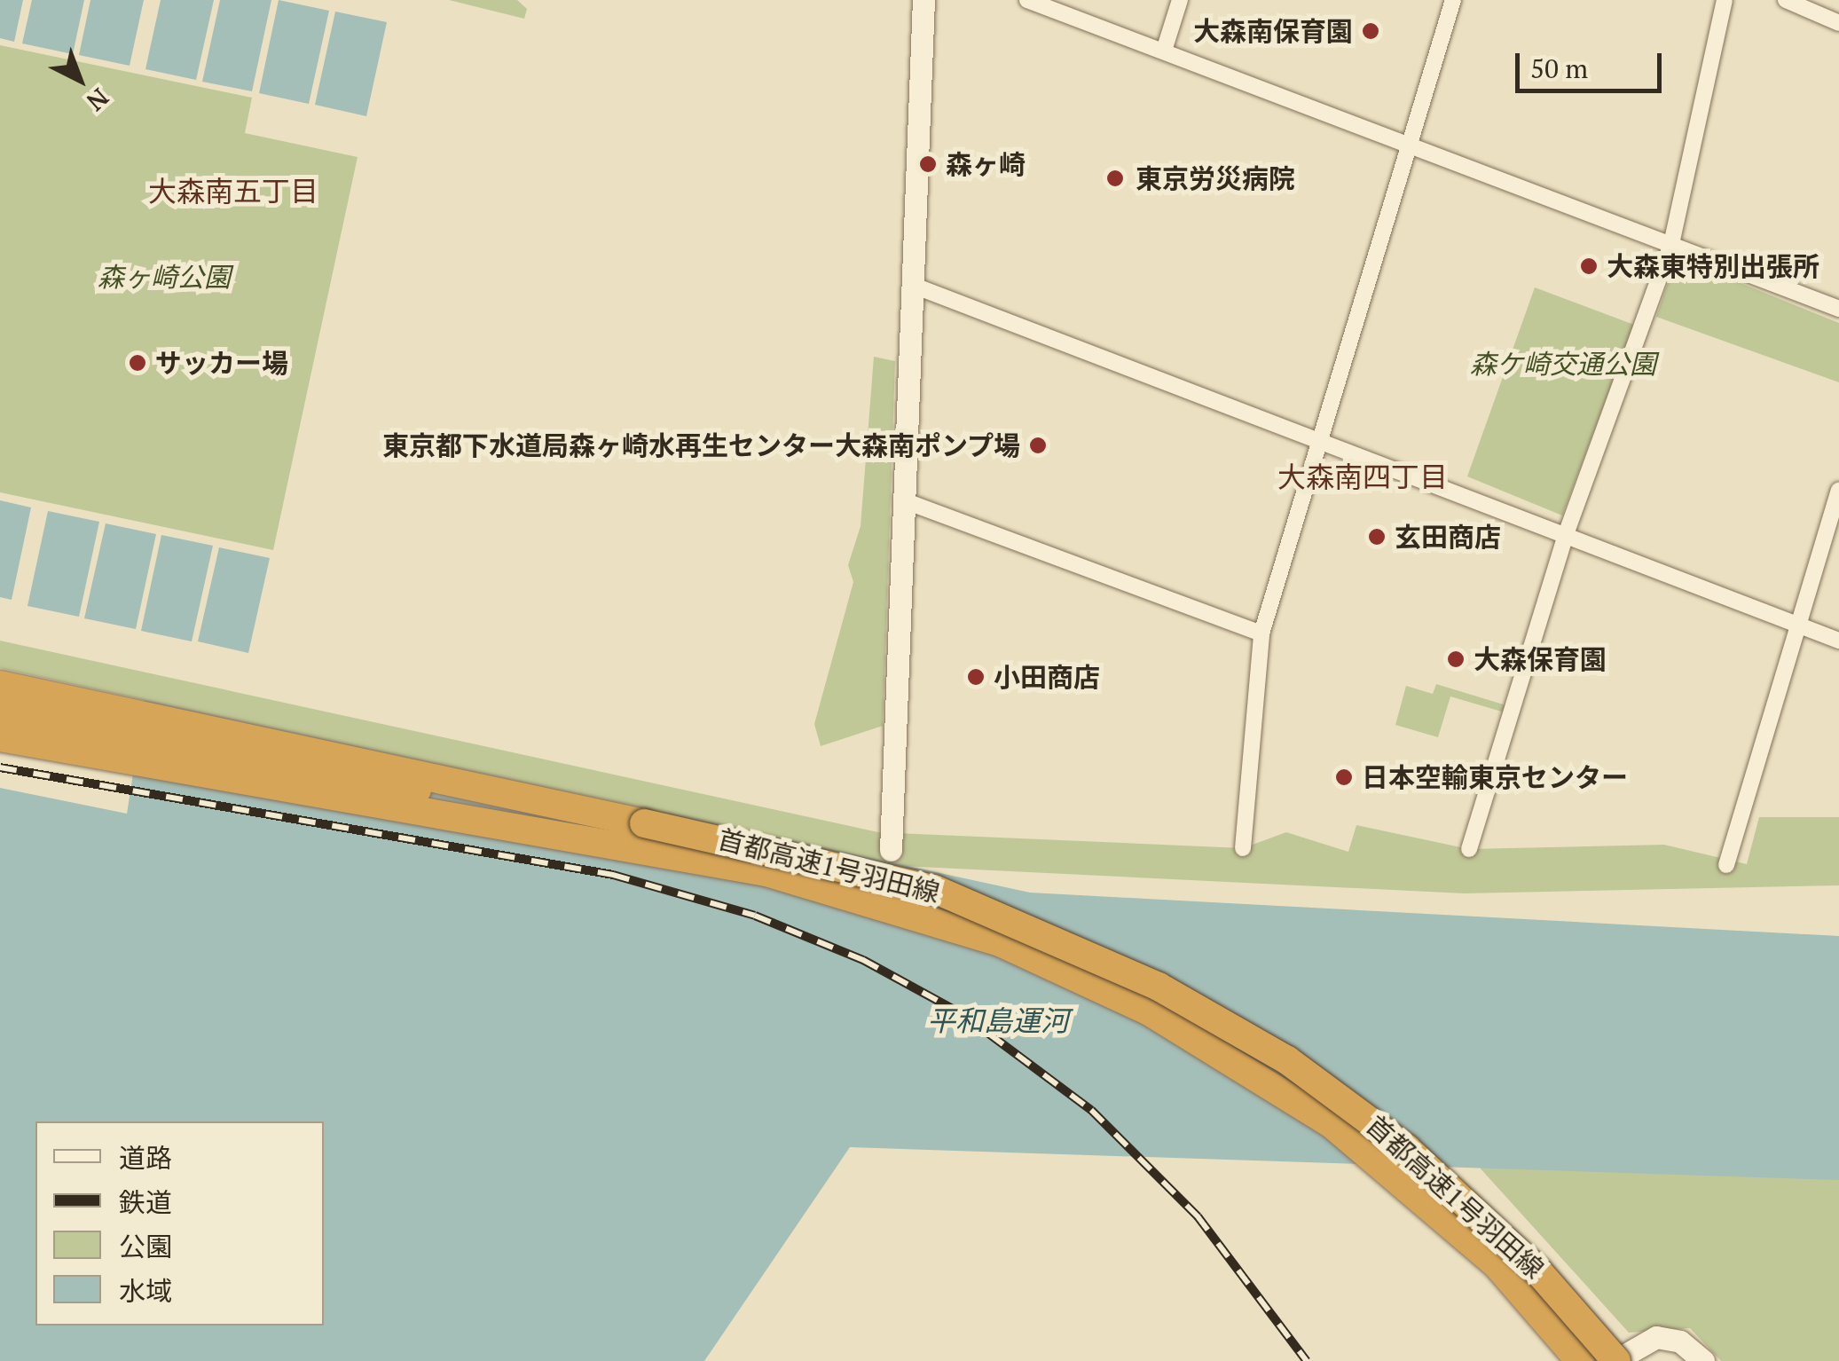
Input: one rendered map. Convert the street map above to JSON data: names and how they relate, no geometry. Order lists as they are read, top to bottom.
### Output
{
  "streets": {
    "highway": ["首都高速1号羽田線"]
  },
  "districts": ["大森南五丁目", "大森南四丁目"],
  "water": ["平和島運河"],
  "parks": ["森ヶ崎公園", "森ケ崎交通公園"],
  "places": [
    "大森南保育園",
    "森ヶ崎",
    "東京労災病院",
    "大森東特別出張所",
    "サッカー場",
    "東京都下水道局森ヶ崎水再生センター大森南ポンプ場",
    "玄田商店",
    "大森保育園",
    "小田商店",
    "日本空輸東京センター"
  ],
  "legend": [
    "道路",
    "鉄道",
    "公園",
    "水域"
  ],
  "scale_bar": "50 m",
  "north": "bottom right"
}
